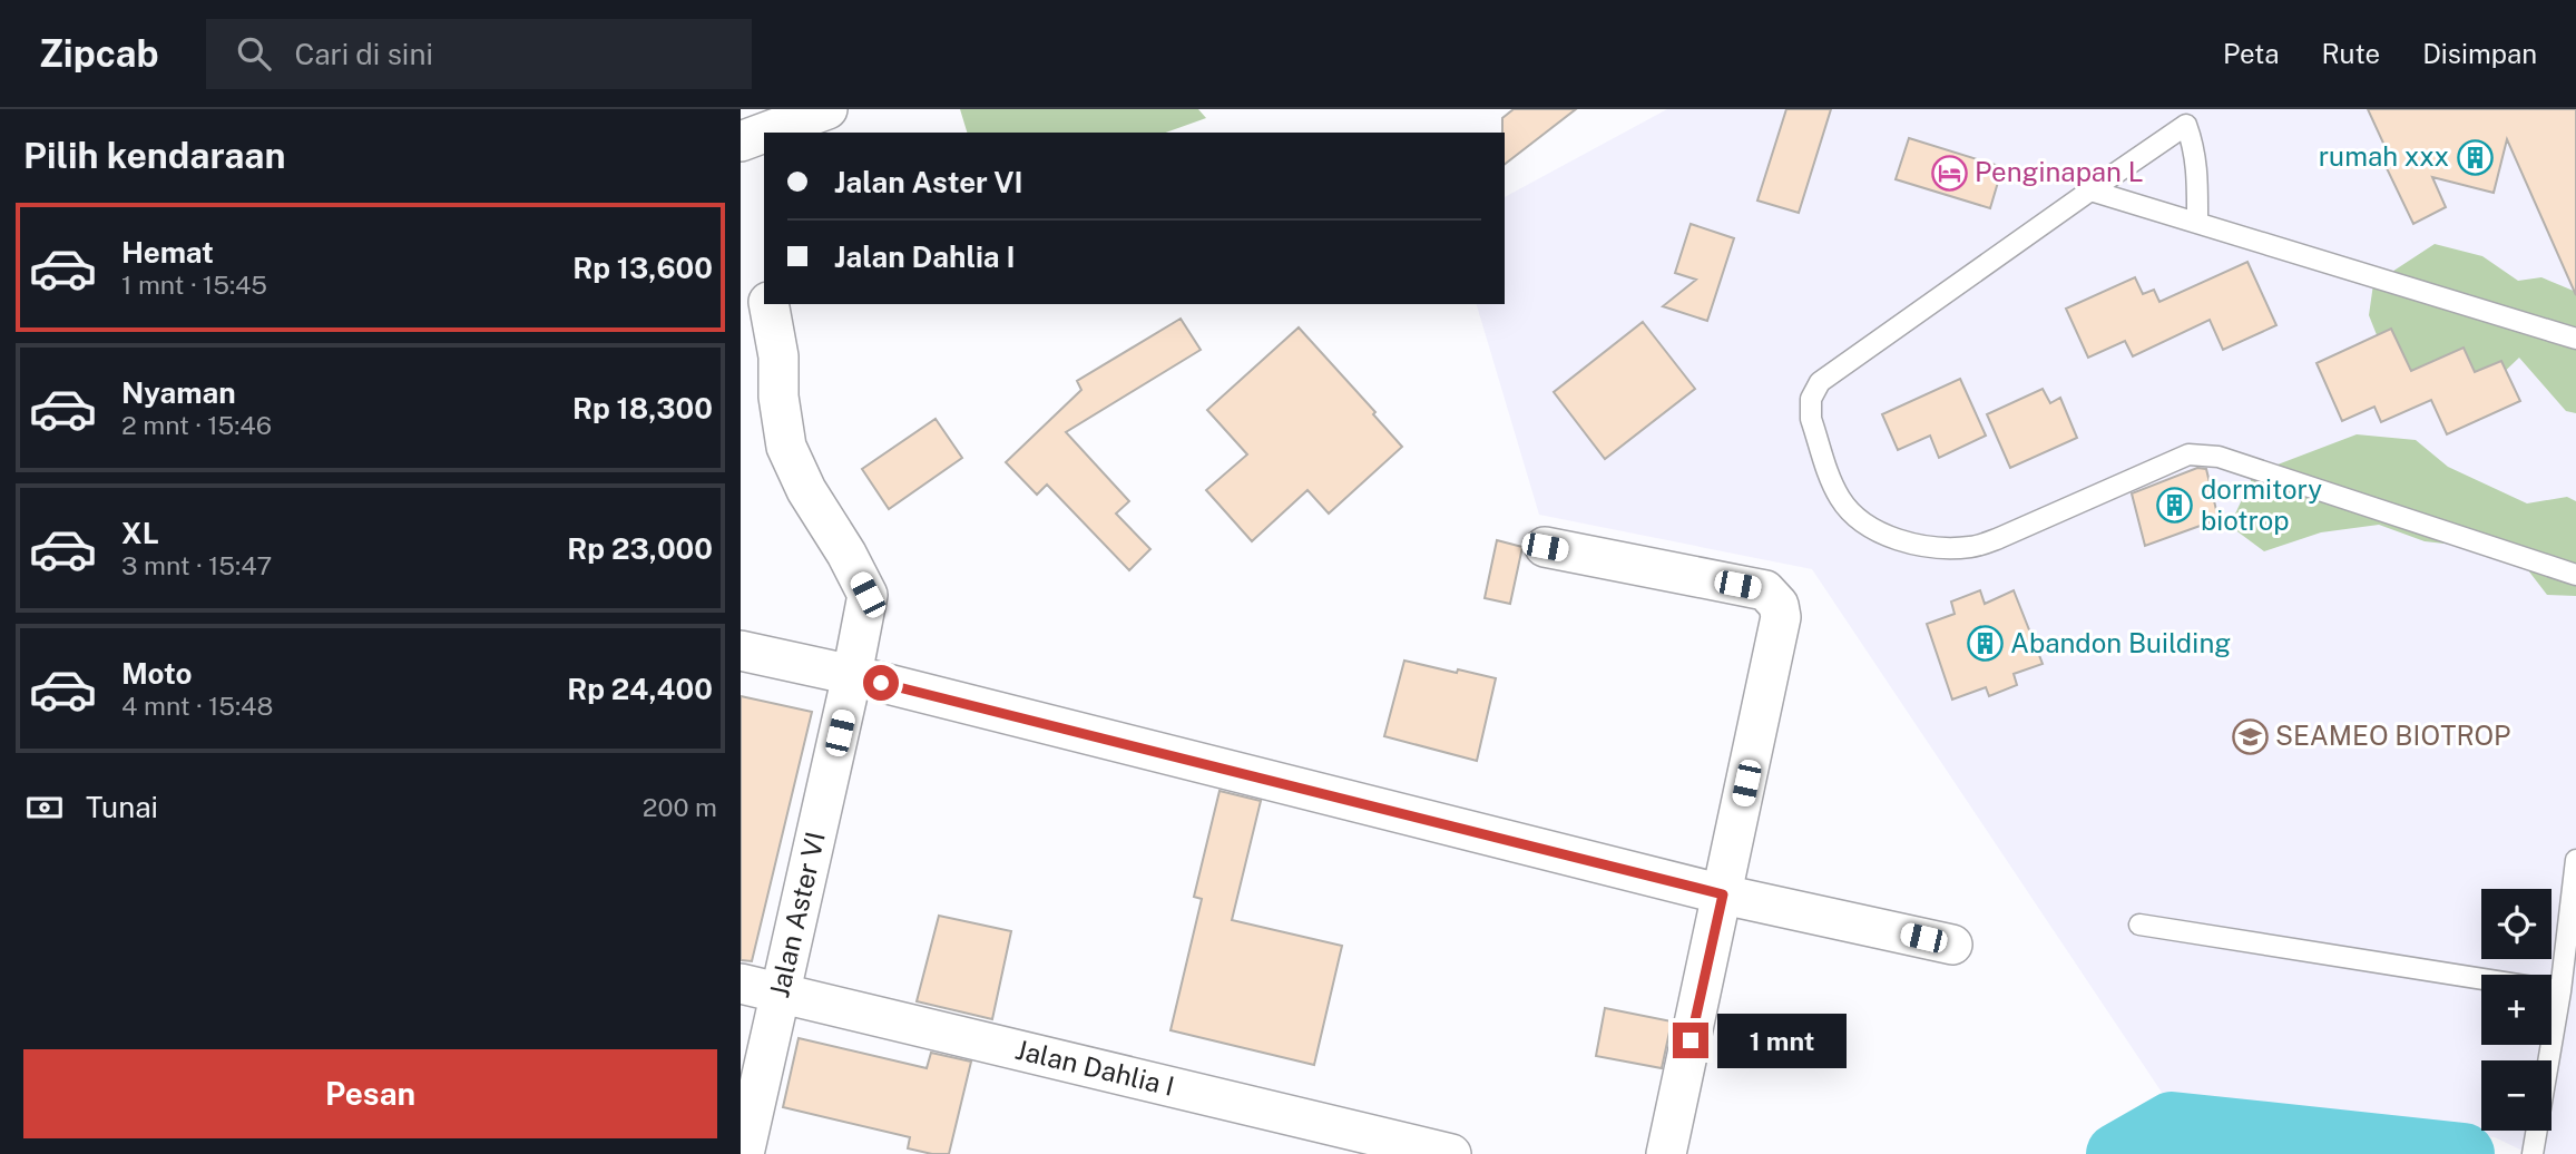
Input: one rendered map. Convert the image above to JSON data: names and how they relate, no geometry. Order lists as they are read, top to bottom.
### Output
{
  "streets": {
    "street": ["Jalan Aster VI", "Jalan Dahlia I"]
  },
  "crossings": [
    ["Jalan Aster VI", "Jalan Dahlia I"]
  ],
  "places": {
    "building": ["rumah xxx", "dormitory biotrop", "Abandon Building"],
    "hotel": ["Penginapan L"],
    "school or university": ["SEAMEO BIOTROP"]
  },
  "page": {
    "header": "Zipcab",
    "search": "Cari di sini",
    "nav": ["Peta", "Rute", "Disimpan"],
    "heading": "Pilih kendaraan",
    "banner": ["Jalan Aster VI", "Jalan Dahlia I"],
    "list": [
      {
        "name": "Hemat",
        "note": "1 mnt · 15:45",
        "value": "Rp 13,600"
      },
      {
        "name": "Nyaman",
        "note": "2 mnt · 15:46",
        "value": "Rp 18,300"
      },
      {
        "name": "XL",
        "note": "3 mnt · 15:47",
        "value": "Rp 23,000"
      },
      {
        "name": "Moto",
        "note": "4 mnt · 15:48",
        "value": "Rp 24,400"
      }
    ],
    "pay": ["Tunai", "200 m"],
    "map_buttons": ["+", "−"],
    "bubble": "1 mnt",
    "buttons": "Pesan"
  }
}
